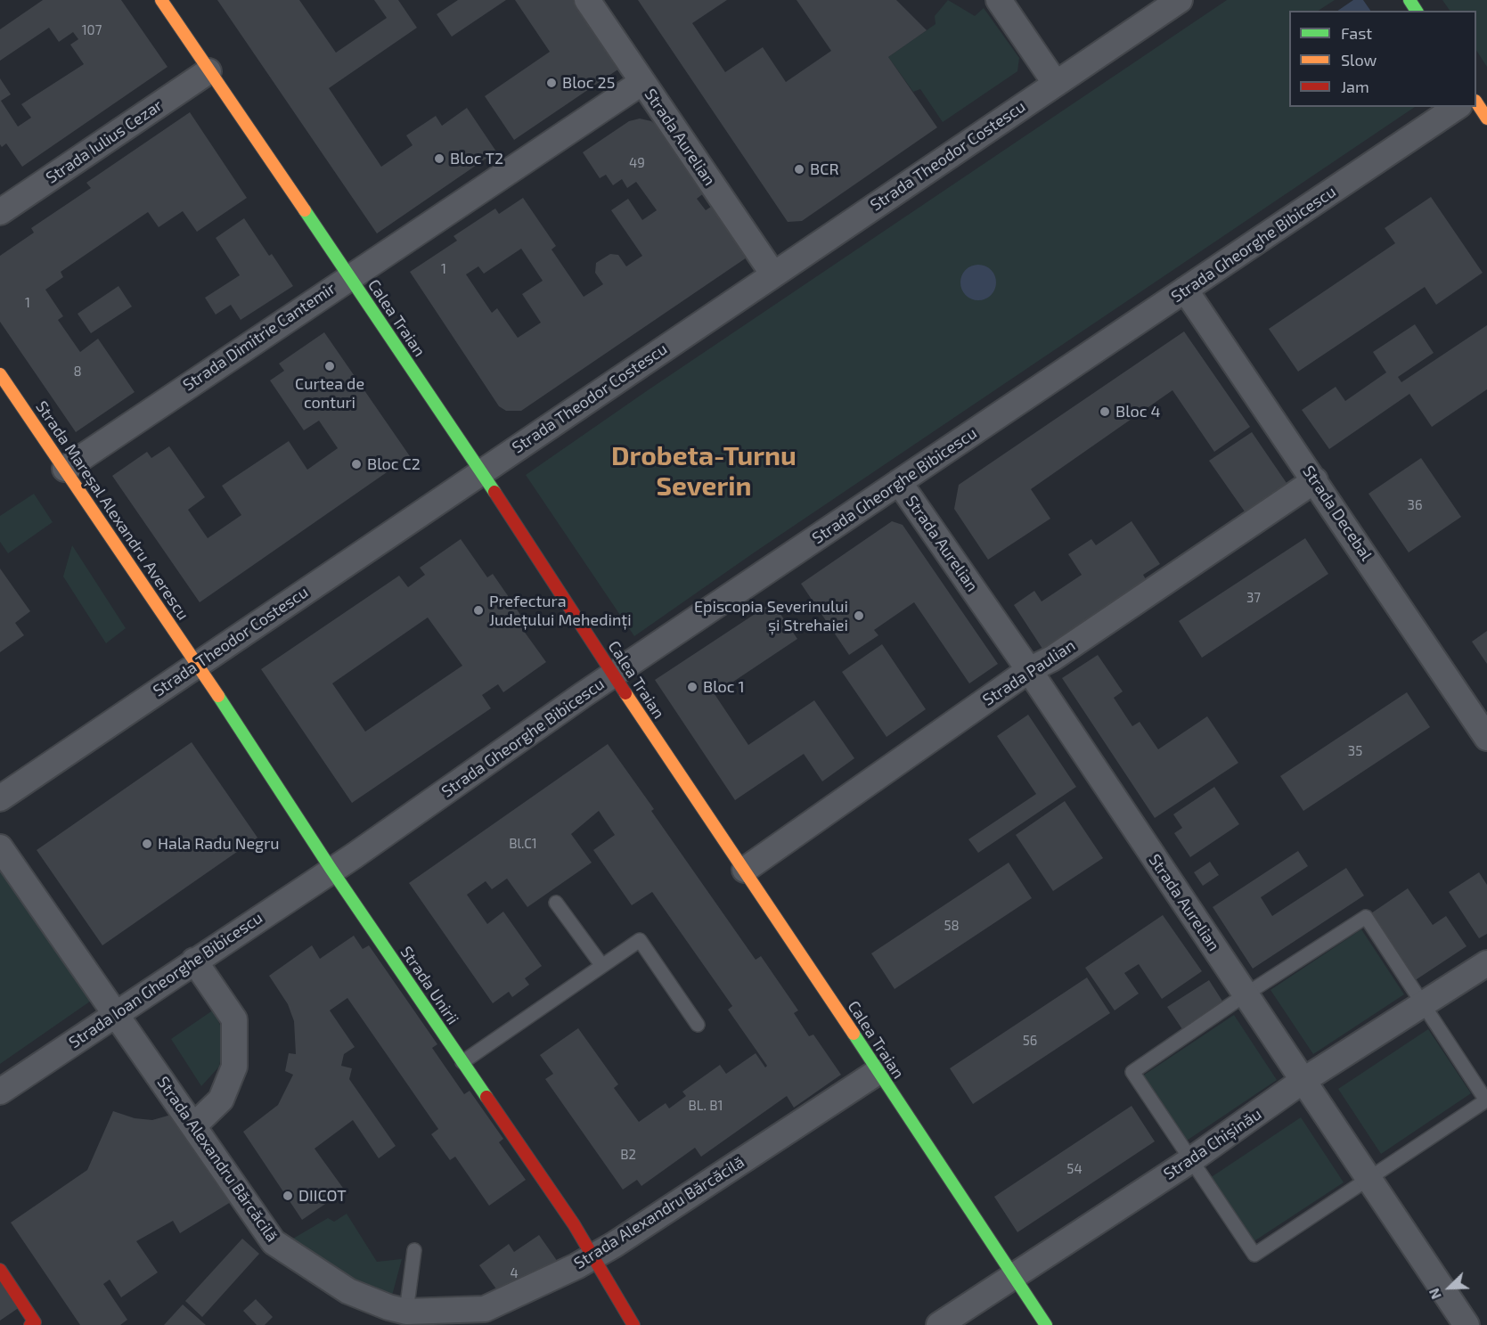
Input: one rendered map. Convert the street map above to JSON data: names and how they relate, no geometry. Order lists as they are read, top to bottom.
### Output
{
  "streets": {
    "street": [
      "Strada Aurelian",
      "Strada Iulius Cezar",
      "Strada Theodor Costescu",
      "Strada Gheorghe Bibicescu",
      "Calea Traian",
      "Strada Dimitrie Cantemir",
      "Strada Mareșal Alexandru Averescu",
      "Strada Decebal",
      "Strada Paulian",
      "Strada Ioan Gheorghe Bibicescu",
      "Strada Unirii",
      "Strada Chișinău",
      "Strada Alexandru Bărcăcilă"
    ]
  },
  "crossings": [
    ["Strada Aurelian", "Strada Theodor Costescu"],
    ["Strada Aurelian", "Strada Gheorghe Bibicescu"],
    ["Strada Aurelian", "Strada Dimitrie Cantemir"],
    ["Strada Aurelian", "Strada Paulian"],
    ["Strada Aurelian", "Strada Chișinău"],
    ["Strada Iulius Cezar", "Calea Traian"],
    ["Strada Theodor Costescu", "Calea Traian"],
    ["Strada Theodor Costescu", "Strada Mareșal Alexandru Averescu"],
    ["Strada Theodor Costescu", "Strada Unirii"],
    ["Strada Gheorghe Bibicescu", "Calea Traian"],
    ["Strada Gheorghe Bibicescu", "Strada Decebal"],
    ["Strada Gheorghe Bibicescu", "Strada Ioan Gheorghe Bibicescu"],
    ["Strada Gheorghe Bibicescu", "Strada Unirii"],
    ["Calea Traian", "Strada Dimitrie Cantemir"],
    ["Calea Traian", "Strada Paulian"],
    ["Calea Traian", "Strada Chișinău"],
    ["Calea Traian", "Strada Alexandru Bărcăcilă"],
    ["Strada Dimitrie Cantemir", "Strada Mareșal Alexandru Averescu"],
    ["Strada Mareșal Alexandru Averescu", "Strada Unirii"],
    ["Strada Decebal", "Strada Paulian"],
    ["Strada Ioan Gheorghe Bibicescu", "Strada Unirii"],
    ["Strada Ioan Gheorghe Bibicescu", "Strada Alexandru Bărcăcilă"],
    ["Strada Unirii", "Strada Alexandru Bărcăcilă"]
  ],
  "districts": ["Drobeta-Turnu Severin"],
  "places": [
    "Bloc 25",
    "Bloc T2",
    "BCR",
    "Curtea de conturi",
    "Bloc 4",
    "Bloc C2",
    "Prefectura Județului Mehedinți",
    "Episcopia Severinului și Strehaiei",
    "Bloc 1",
    "Hala Radu Negru",
    "DIICOT"
  ],
  "house_numbers": [
    "107",
    "49",
    "1",
    "1",
    "8",
    "36",
    "37",
    "35",
    "Bl.C1",
    "58",
    "56",
    "BL. B1",
    "B2",
    "54",
    "4"
  ],
  "legend": ["Fast", "Slow", "Jam"],
  "north": "bottom left"
}
